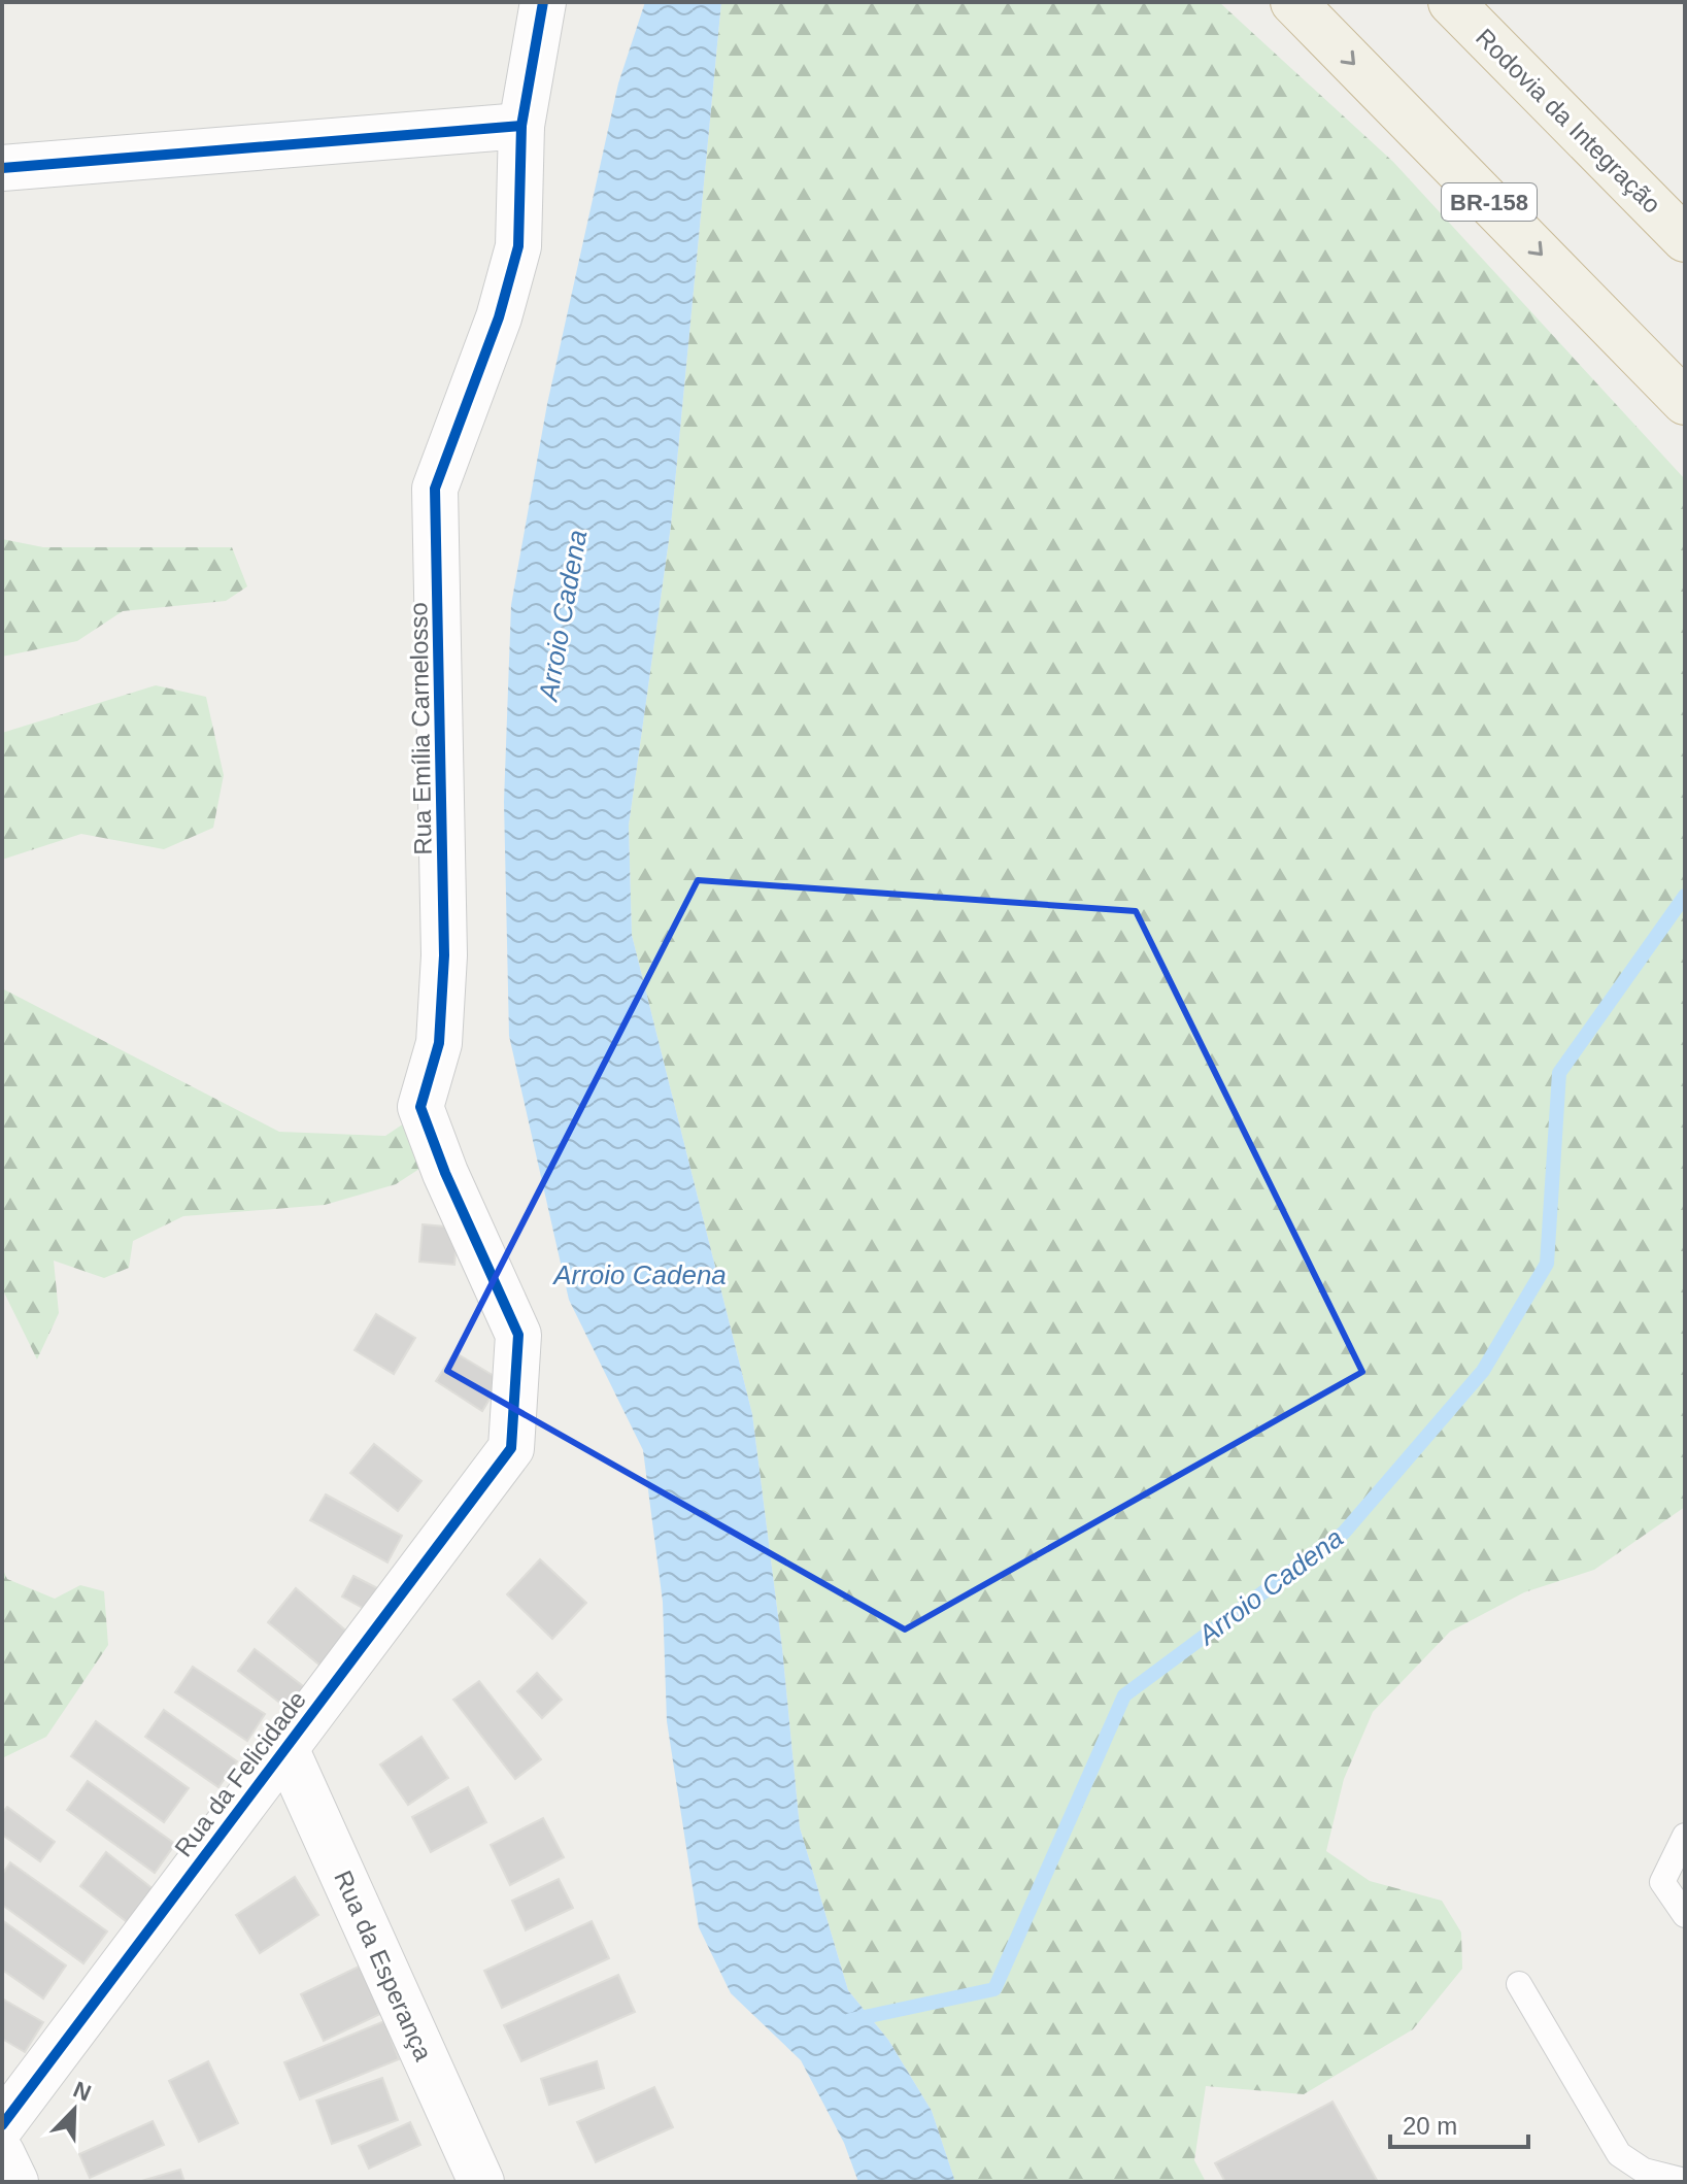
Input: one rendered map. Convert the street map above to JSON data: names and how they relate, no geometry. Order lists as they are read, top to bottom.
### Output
{
  "streets": {
    "highway": ["Rodovia da Integração", "BR-158"],
    "street": ["Rua Emília Carnelosso", "Rua da Felicidade", "Rua da Esperança"]
  },
  "crossings": [
    ["Rua Emília Carnelosso", "Rua da Felicidade"],
    ["Rua da Felicidade", "Rua da Esperança"]
  ],
  "water": ["Arroio Cadena"],
  "scale_bar": "20 m",
  "north": "top right"
}
